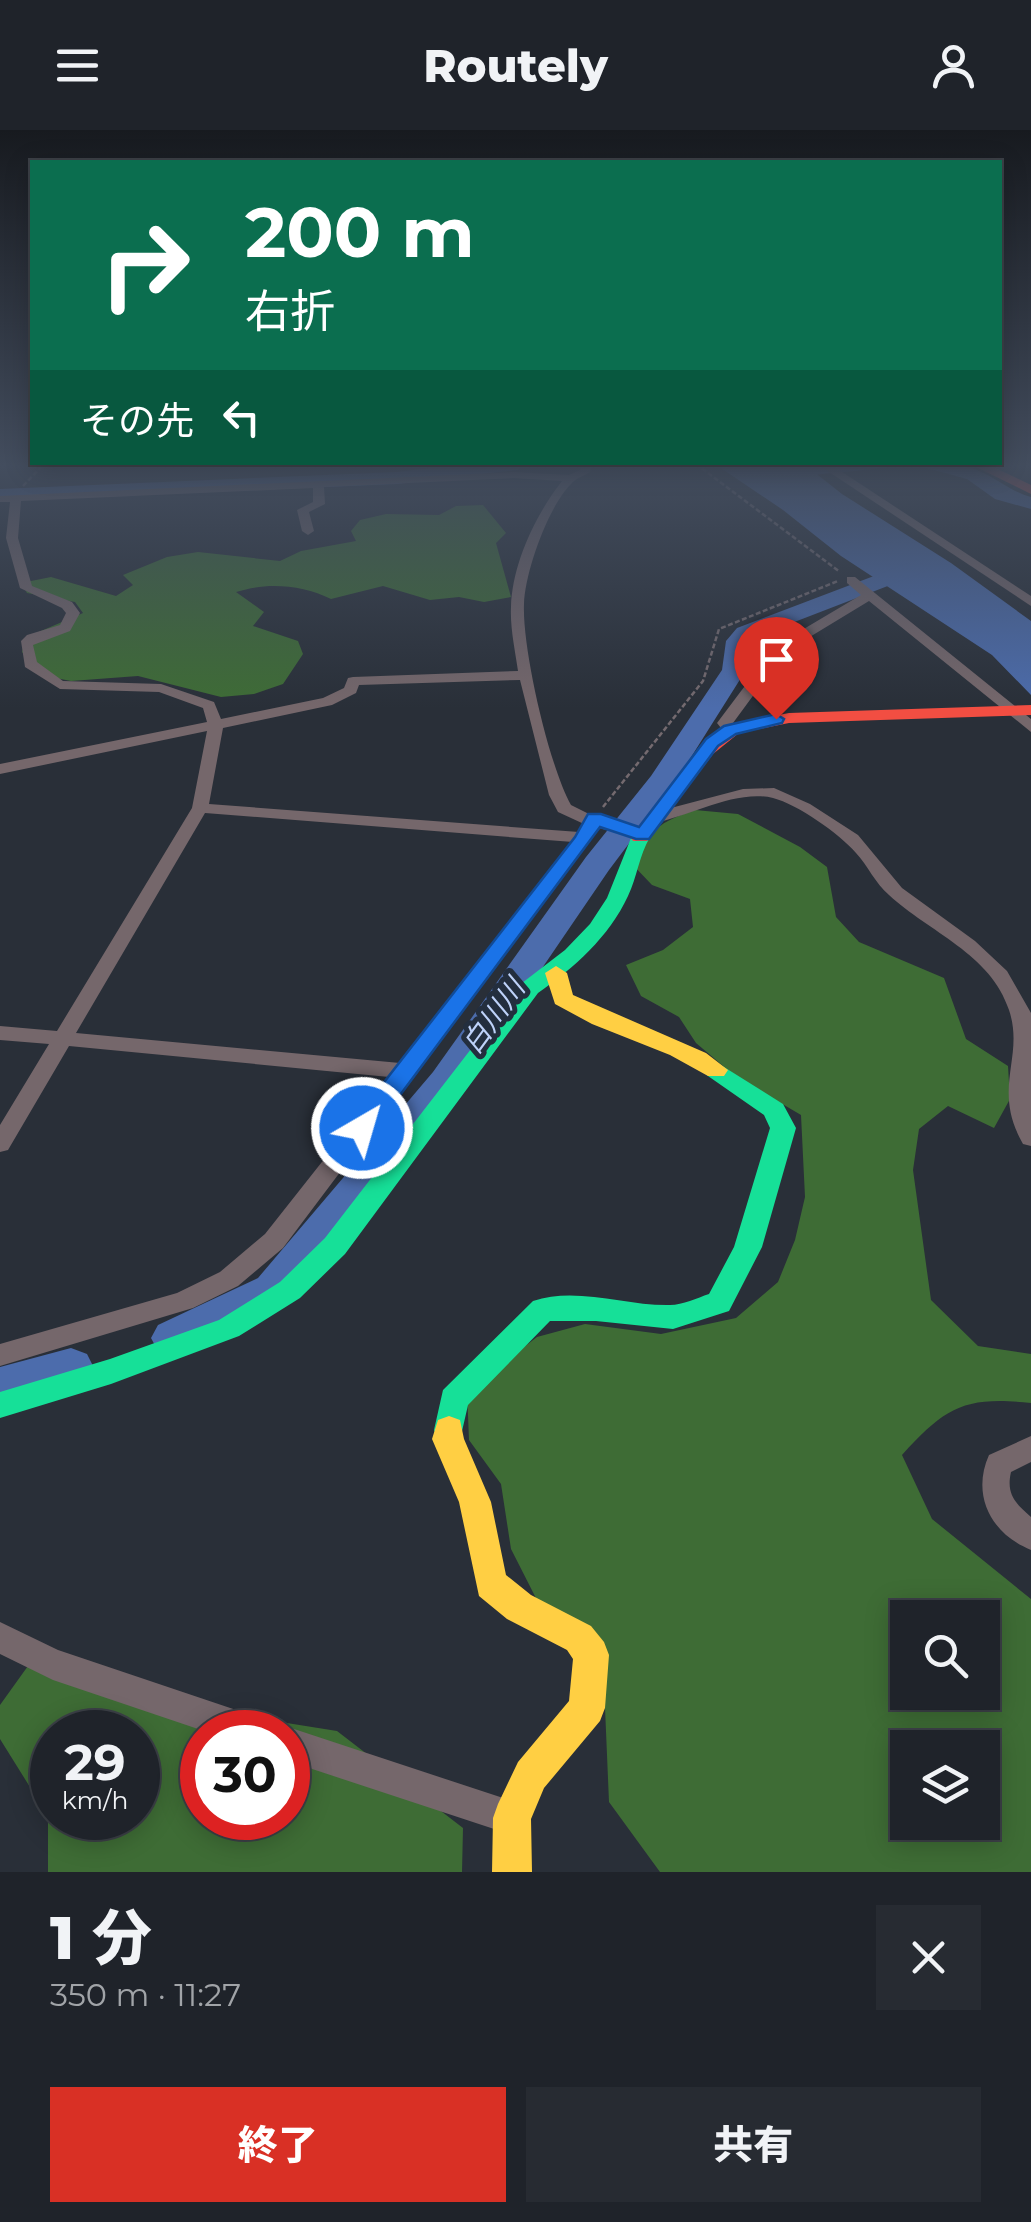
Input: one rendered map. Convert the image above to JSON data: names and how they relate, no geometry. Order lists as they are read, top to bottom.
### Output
{
  "water": ["白川川"],
  "page": {
    "header": "Routely",
    "turn": ["200 m", "右折"],
    "then": "その先",
    "speed": "29 km/h",
    "limit": "30",
    "heading": ["1 分", "350 m · 11:27"],
    "buttons": ["終了", "共有"]
  }
}
